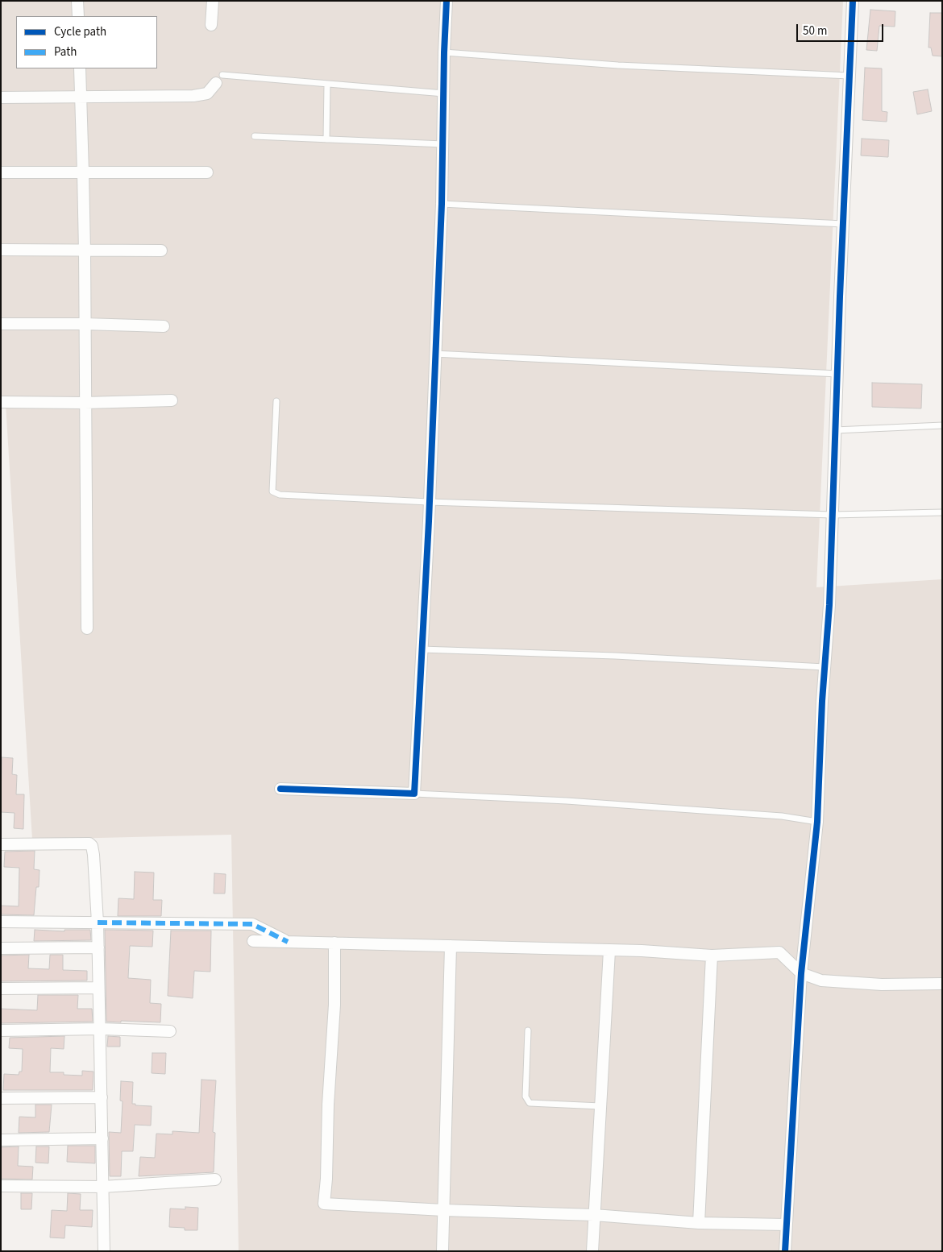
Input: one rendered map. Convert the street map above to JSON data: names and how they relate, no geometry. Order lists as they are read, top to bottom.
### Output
{
  "legend": ["Cycle path", "Path"],
  "scale_bar": "50 m"
}
